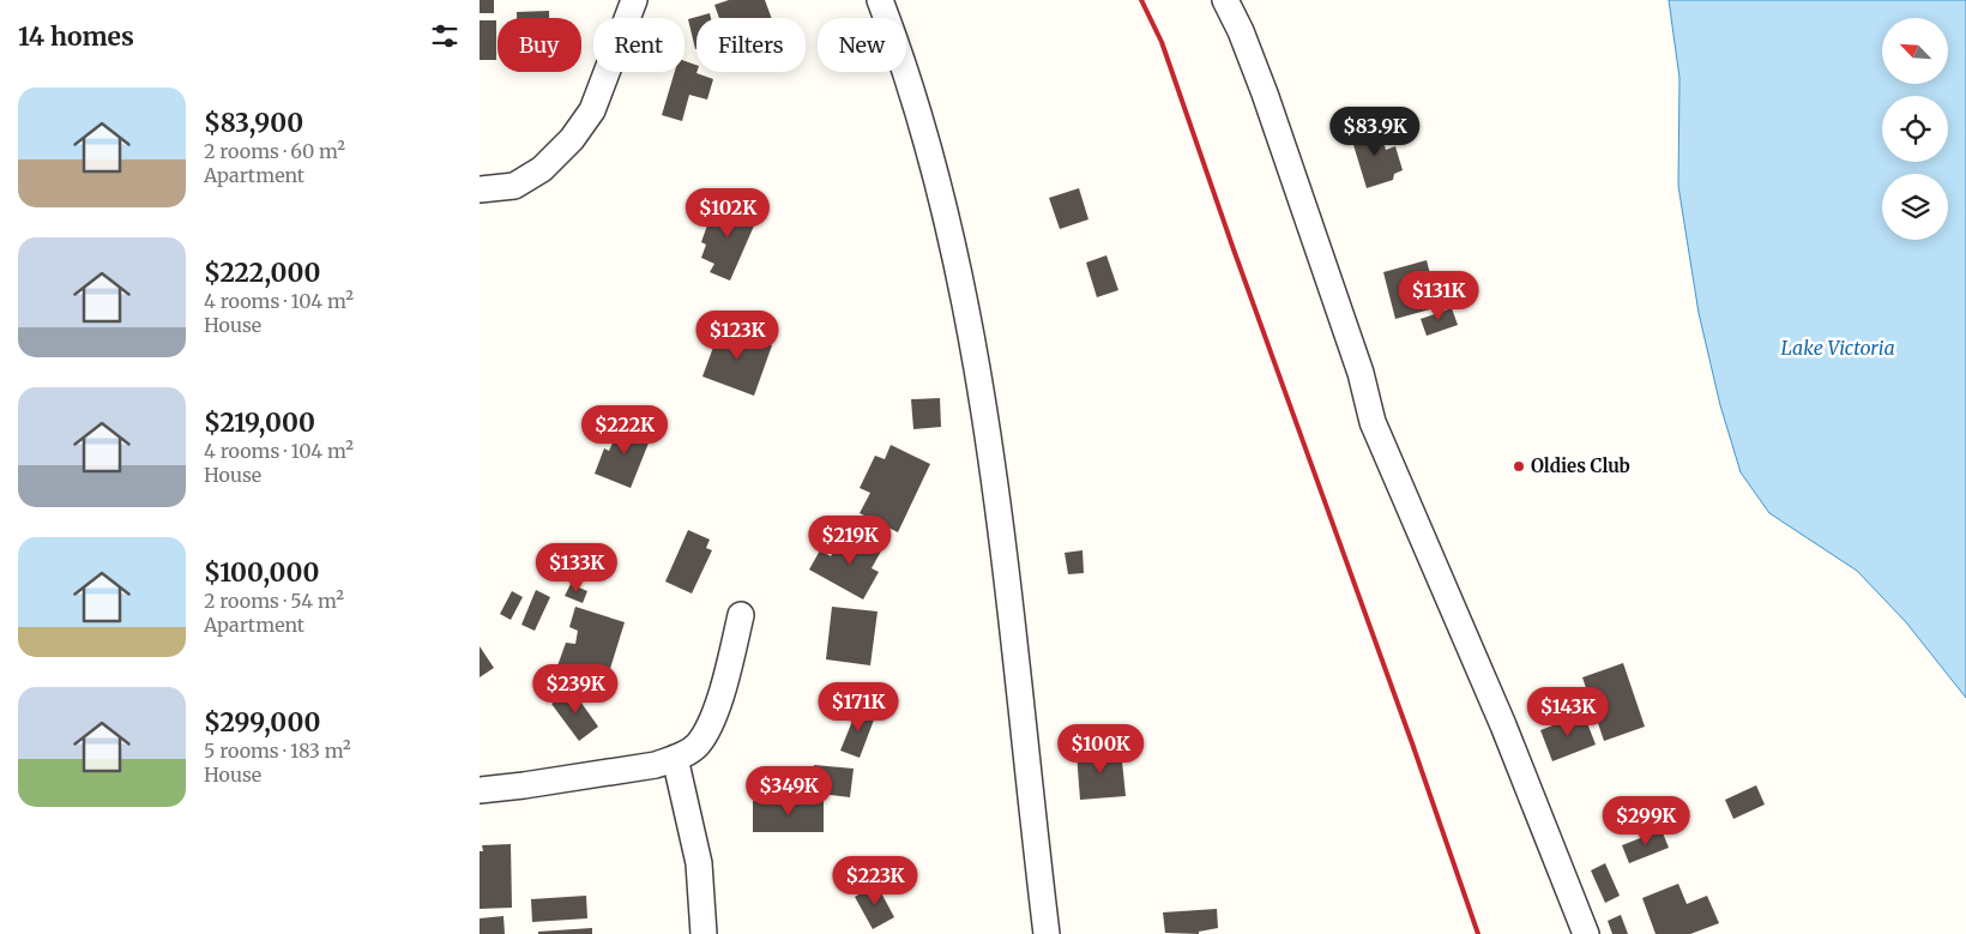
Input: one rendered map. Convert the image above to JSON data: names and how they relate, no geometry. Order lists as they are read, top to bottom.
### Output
{
  "water": ["Lake Victoria"],
  "places": ["Oldies Club"],
  "north": "top left",
  "page": {
    "heading": "14 homes",
    "chip": [
      "Buy",
      "Rent",
      "Filters",
      "New"
    ],
    "list": [
      {
        "name": "$83,900",
        "note": "2 rooms · 60 m² · Apartment"
      },
      {
        "name": "$222,000",
        "note": "4 rooms · 104 m² · House"
      },
      {
        "name": "$219,000",
        "note": "4 rooms · 104 m² · House"
      },
      {
        "name": "$100,000",
        "note": "2 rooms · 54 m² · Apartment"
      },
      {
        "name": "$299,000",
        "note": "5 rooms · 183 m² · House"
      }
    ],
    "price": [
      "$83.9K",
      "$102K",
      "$131K",
      "$123K",
      "$222K",
      "$219K",
      "$133K",
      "$239K",
      "$171K",
      "$143K",
      "$100K",
      "$349K",
      "$299K",
      "$223K"
    ]
  }
}
